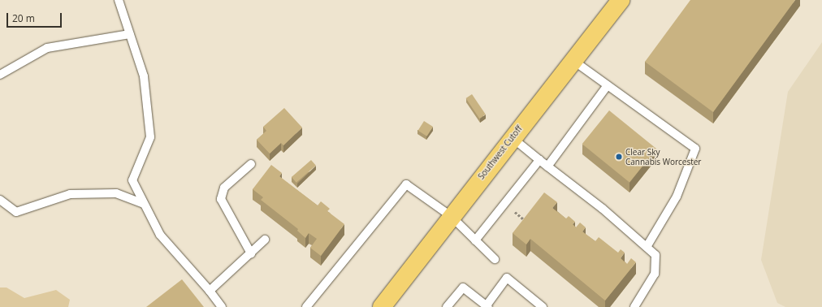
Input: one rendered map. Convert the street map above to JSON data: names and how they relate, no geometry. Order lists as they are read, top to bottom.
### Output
{
  "streets": {
    "main road": ["Southwest Cutoff"]
  },
  "places": ["Clear Sky Cannabis Worcester"],
  "scale_bar": "20 m"
}
